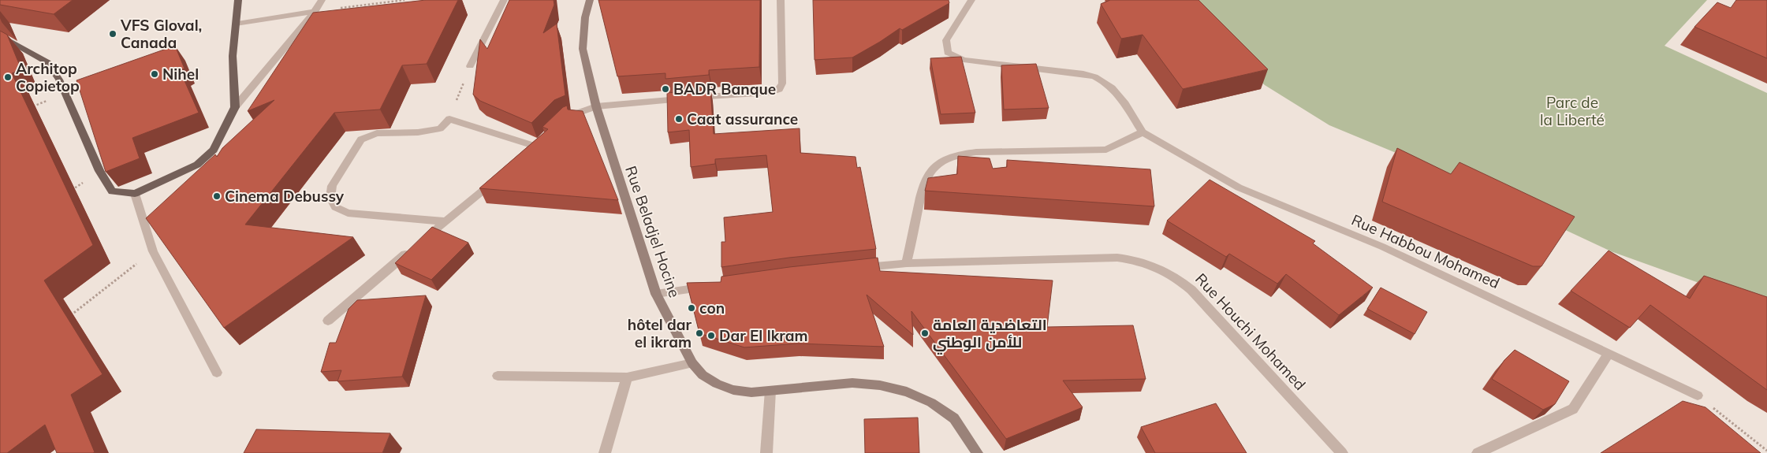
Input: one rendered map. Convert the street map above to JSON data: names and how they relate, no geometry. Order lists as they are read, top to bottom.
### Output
{
  "streets": {
    "street": ["Rue Beladjel Hocine", "Rue Habbou Mohamed", "Rue Houchi Mohamed"]
  },
  "parks": ["Parc de la Liberté"],
  "places": [
    "VFS Gloval, Canada",
    "Nihel",
    "Architop Copietop",
    "BADR Banque",
    "Caat assurance",
    "Cinema Debussy",
    "con",
    "hôtel dar el ikram",
    "التعاضدية العامة للأمن الوطني",
    "Dar El Ikram"
  ]
}
